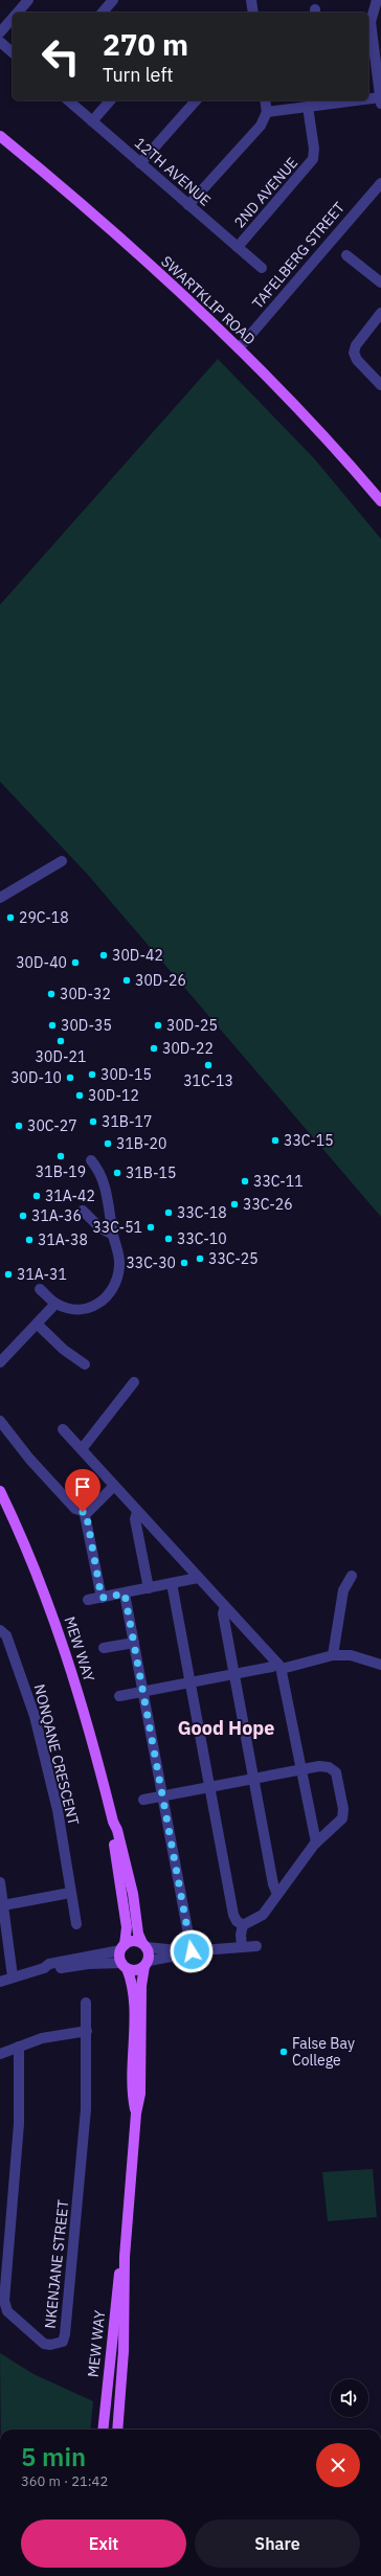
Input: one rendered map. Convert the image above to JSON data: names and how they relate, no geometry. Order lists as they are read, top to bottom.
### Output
{
  "streets": {
    "main road": ["SWARTKLIP ROAD", "MEW WAY"],
    "street": [
      "12TH AVENUE",
      "2ND AVENUE",
      "TAFELBERG STREET",
      "NONQANE CRESCENT",
      "NKENJANE STREET"
    ]
  },
  "crossings": [
    ["12TH AVENUE", "2ND AVENUE"],
    ["TAFELBERG STREET", "SWARTKLIP ROAD"]
  ],
  "districts": ["Good Hope"],
  "places": [
    "29C-18",
    "30D-42",
    "30D-40",
    "30D-26",
    "30D-32",
    "30D-35",
    "30D-25",
    "30D-21",
    "30D-22",
    "31C-13",
    "30D-15",
    "30D-10",
    "30D-12",
    "31B-17",
    "30C-27",
    "33C-15",
    "31B-20",
    "31B-19",
    "31B-15",
    "33C-11",
    "31A-42",
    "33C-26",
    "33C-18",
    "31A-36",
    "33C-51",
    "33C-10",
    "31A-38",
    "33C-25",
    "33C-30",
    "31A-31",
    "False Bay College"
  ],
  "page": {
    "turn": ["270 m", "Turn left"],
    "heading": ["5 min", "360 m · 21:42"],
    "buttons": ["Exit", "Share"]
  }
}
